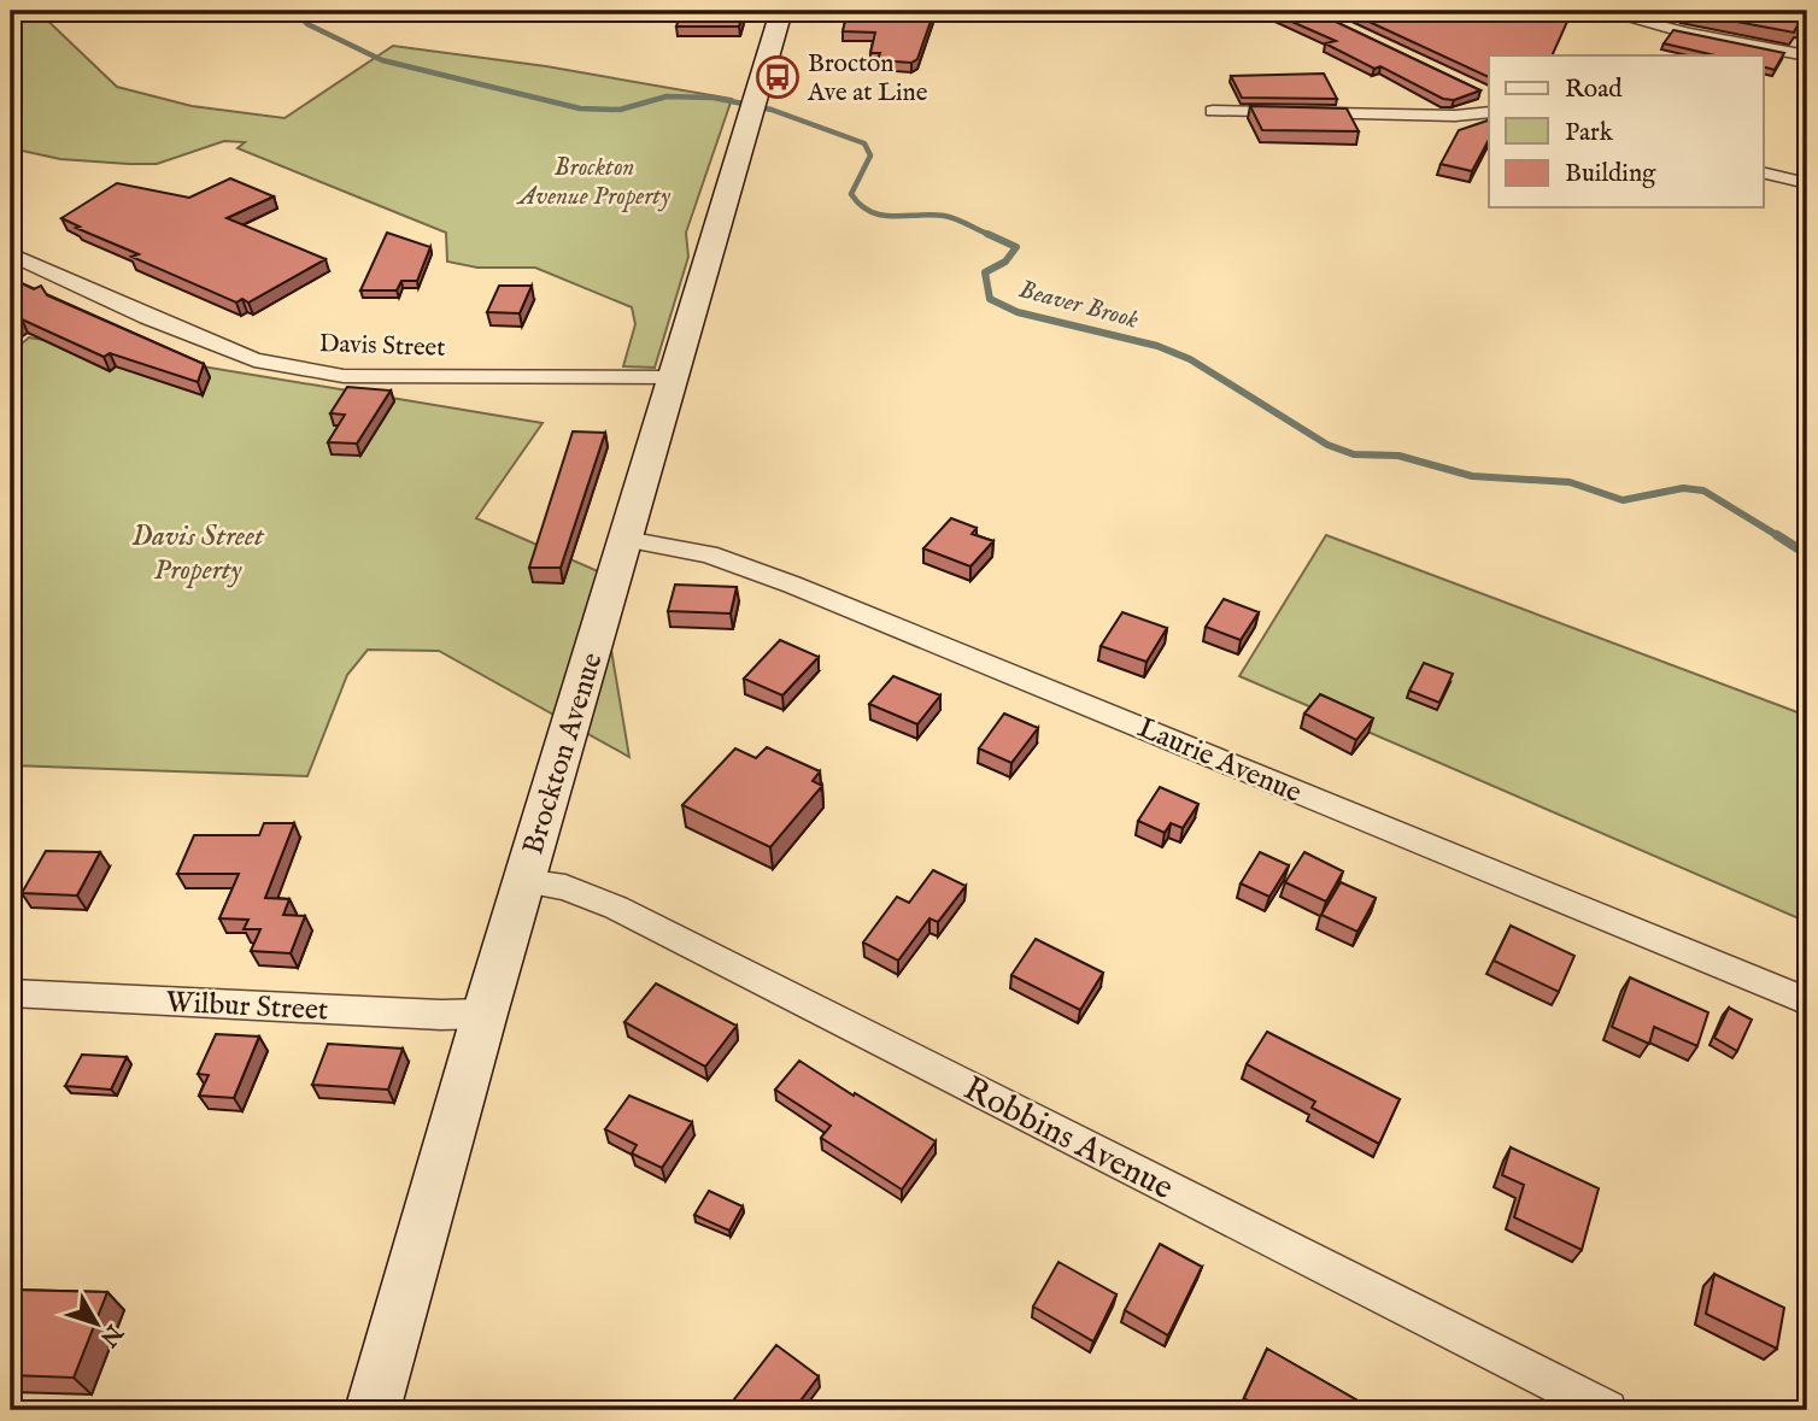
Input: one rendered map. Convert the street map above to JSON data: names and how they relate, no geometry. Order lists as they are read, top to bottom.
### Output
{
  "streets": {
    "main road": ["Brockton Avenue"],
    "street": [
      "Davis Street",
      "Laurie Avenue",
      "Wilbur Street",
      "Robbins Avenue"
    ]
  },
  "crossings": [
    ["Davis Street", "Brockton Avenue"],
    ["Brockton Avenue", "Laurie Avenue"],
    ["Brockton Avenue", "Wilbur Street"],
    ["Brockton Avenue", "Robbins Avenue"]
  ],
  "water": ["Beaver Brook"],
  "parks": ["Brockton Avenue Property", "Davis Street Property"],
  "places": {
    "bus stop": ["Brocton Ave at Line"]
  },
  "legend": ["Road", "Park", "Building"],
  "north": "bottom right"
}
